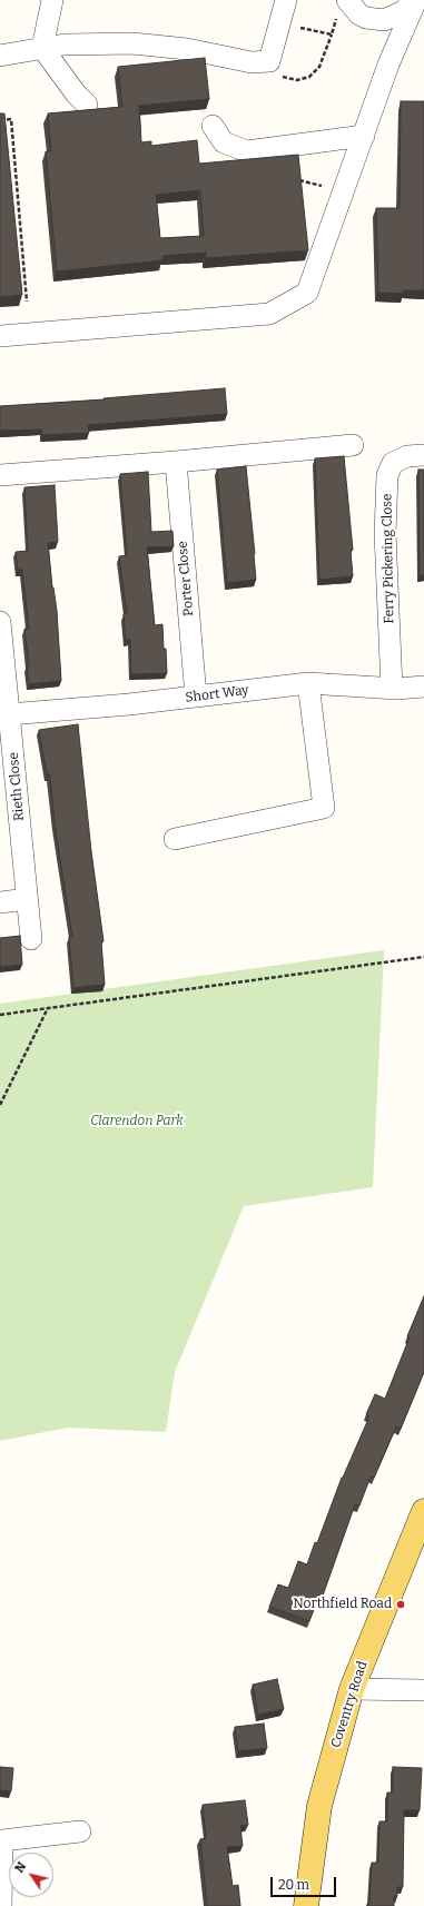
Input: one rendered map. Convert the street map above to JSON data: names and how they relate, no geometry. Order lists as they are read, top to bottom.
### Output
{
  "streets": {
    "main road": ["Coventry Road"],
    "street": [
      "Ferry Pickering Close",
      "Porter Close",
      "Short Way",
      "Rieth Close"
    ]
  },
  "crossings": [
    ["Ferry Pickering Close", "Short Way"],
    ["Porter Close", "Short Way"],
    ["Short Way", "Rieth Close"]
  ],
  "parks": ["Clarendon Park"],
  "places": ["Northfield Road"],
  "scale_bar": "20 m",
  "north": "top left"
}
